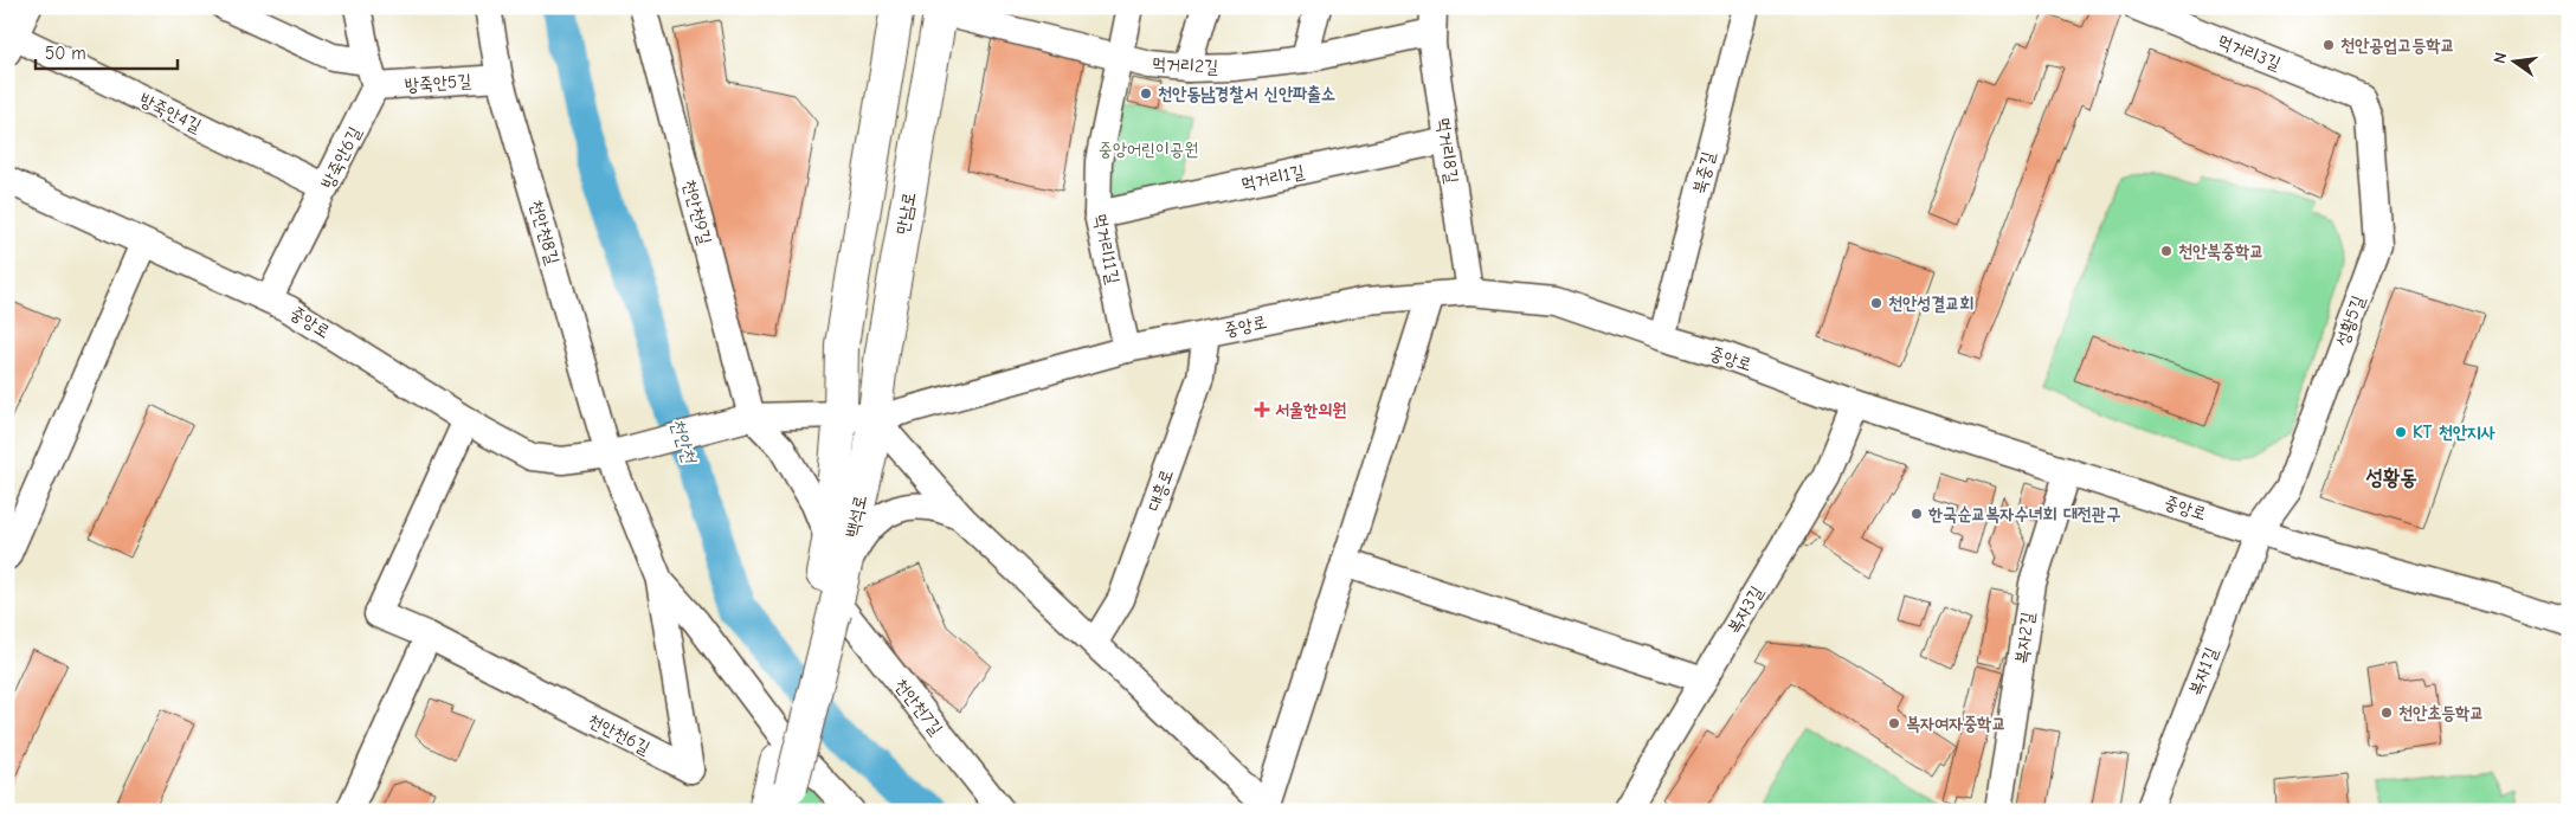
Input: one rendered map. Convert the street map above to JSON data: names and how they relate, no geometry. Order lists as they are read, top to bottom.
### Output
{
  "streets": {
    "main road": ["만남로", "백석로"],
    "street": [
      "먹거리3길",
      "먹거리2길",
      "방죽안5길",
      "방죽안4길",
      "먹거리8길",
      "방죽안6길",
      "북중길",
      "먹거리1길",
      "천안천9길",
      "천안천8길",
      "먹거리11길",
      "성황5길",
      "중앙로",
      "대흥로",
      "복자3길",
      "복자2길",
      "복자1길",
      "천안천7길",
      "천안천6길"
    ]
  },
  "crossings": [
    ["먹거리3길", "성황5길"],
    ["먹거리2길", "먹거리8길"],
    ["먹거리2길", "만남로"],
    ["먹거리2길", "먹거리11길"],
    ["방죽안5길", "방죽안6길"],
    ["방죽안5길", "천안천8길"],
    ["방죽안4길", "방죽안6길"],
    ["먹거리8길", "먹거리1길"],
    ["먹거리8길", "중앙로"],
    ["방죽안6길", "중앙로"],
    ["북중길", "중앙로"],
    ["먹거리1길", "먹거리11길"],
    ["천안천9길", "중앙로"],
    ["만남로", "중앙로"],
    ["만남로", "백석로"],
    ["천안천8길", "중앙로"],
    ["천안천8길", "천안천6길"],
    ["먹거리11길", "중앙로"],
    ["성황5길", "중앙로"],
    ["성황5길", "복자1길"],
    ["중앙로", "대흥로"],
    ["중앙로", "백석로"],
    ["중앙로", "복자3길"],
    ["중앙로", "복자2길"],
    ["중앙로", "복자1길"],
    ["중앙로", "천안천6길"],
    ["백석로", "천안천7길"]
  ],
  "districts": ["성황동"],
  "water": ["천안천"],
  "parks": ["중앙어린이공원"],
  "places": {
    "other": [
      "천안공업고등학교",
      "천안동남경찰서 신안파출소",
      "천안북중학교",
      "천안성결교회",
      "KT 천안지사",
      "한국순교복자수녀회 대전관구",
      "천안초등학교",
      "복자여자중학교"
    ],
    "health": ["서울한의원"]
  },
  "scale_bar": "50 m",
  "north": "left"
}
